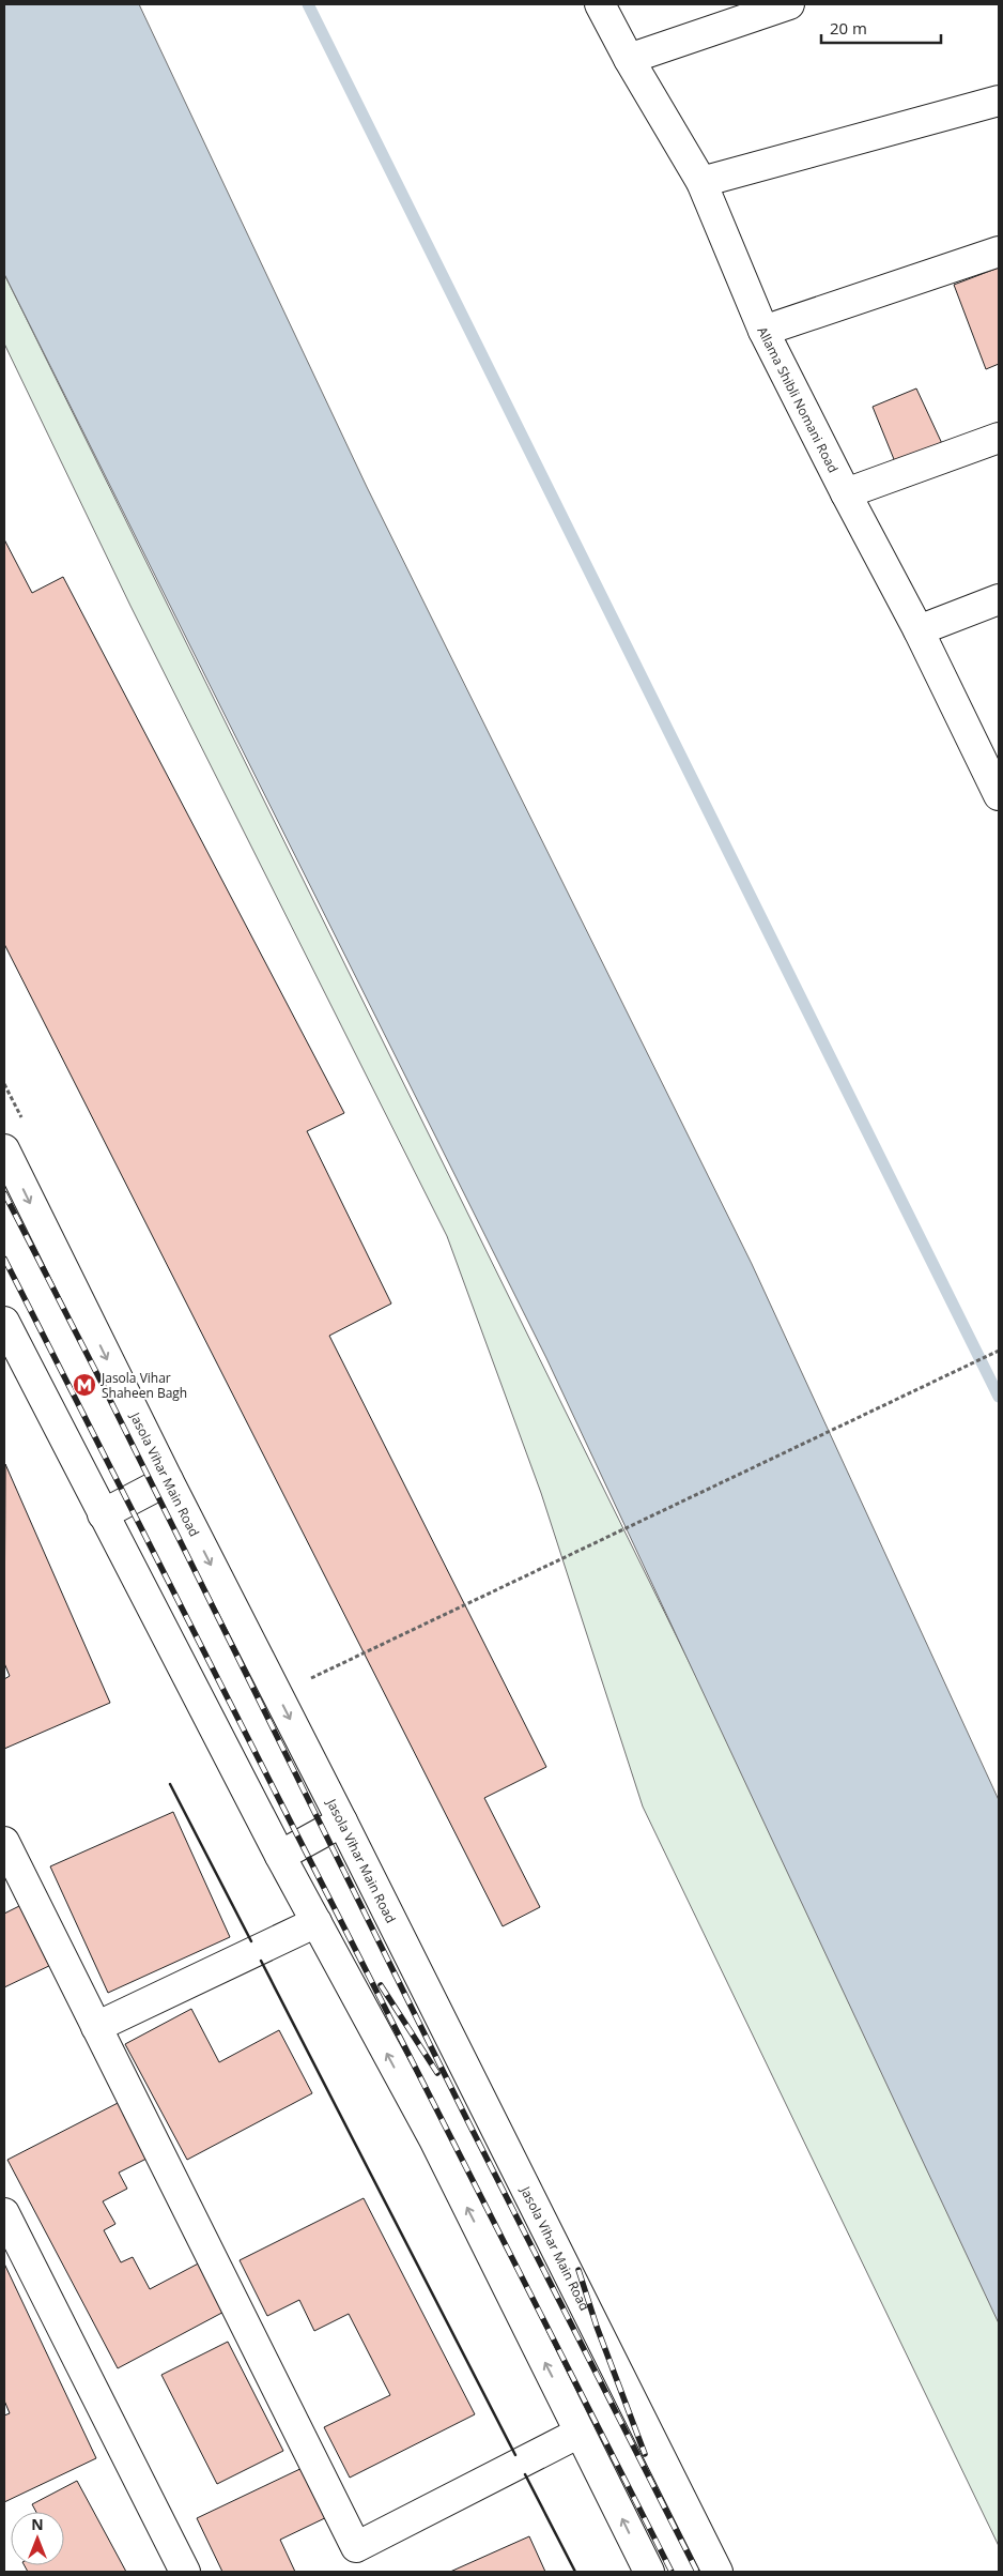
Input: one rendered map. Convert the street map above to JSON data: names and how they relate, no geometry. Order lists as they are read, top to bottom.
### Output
{
  "streets": {
    "street": ["Allama Shibli Nomani Road", "Jasola Vihar Main Road"]
  },
  "places": {
    "metro station": ["Jasola Vihar Shaheen Bagh"]
  },
  "scale_bar": "20 m",
  "north": "top"
}
